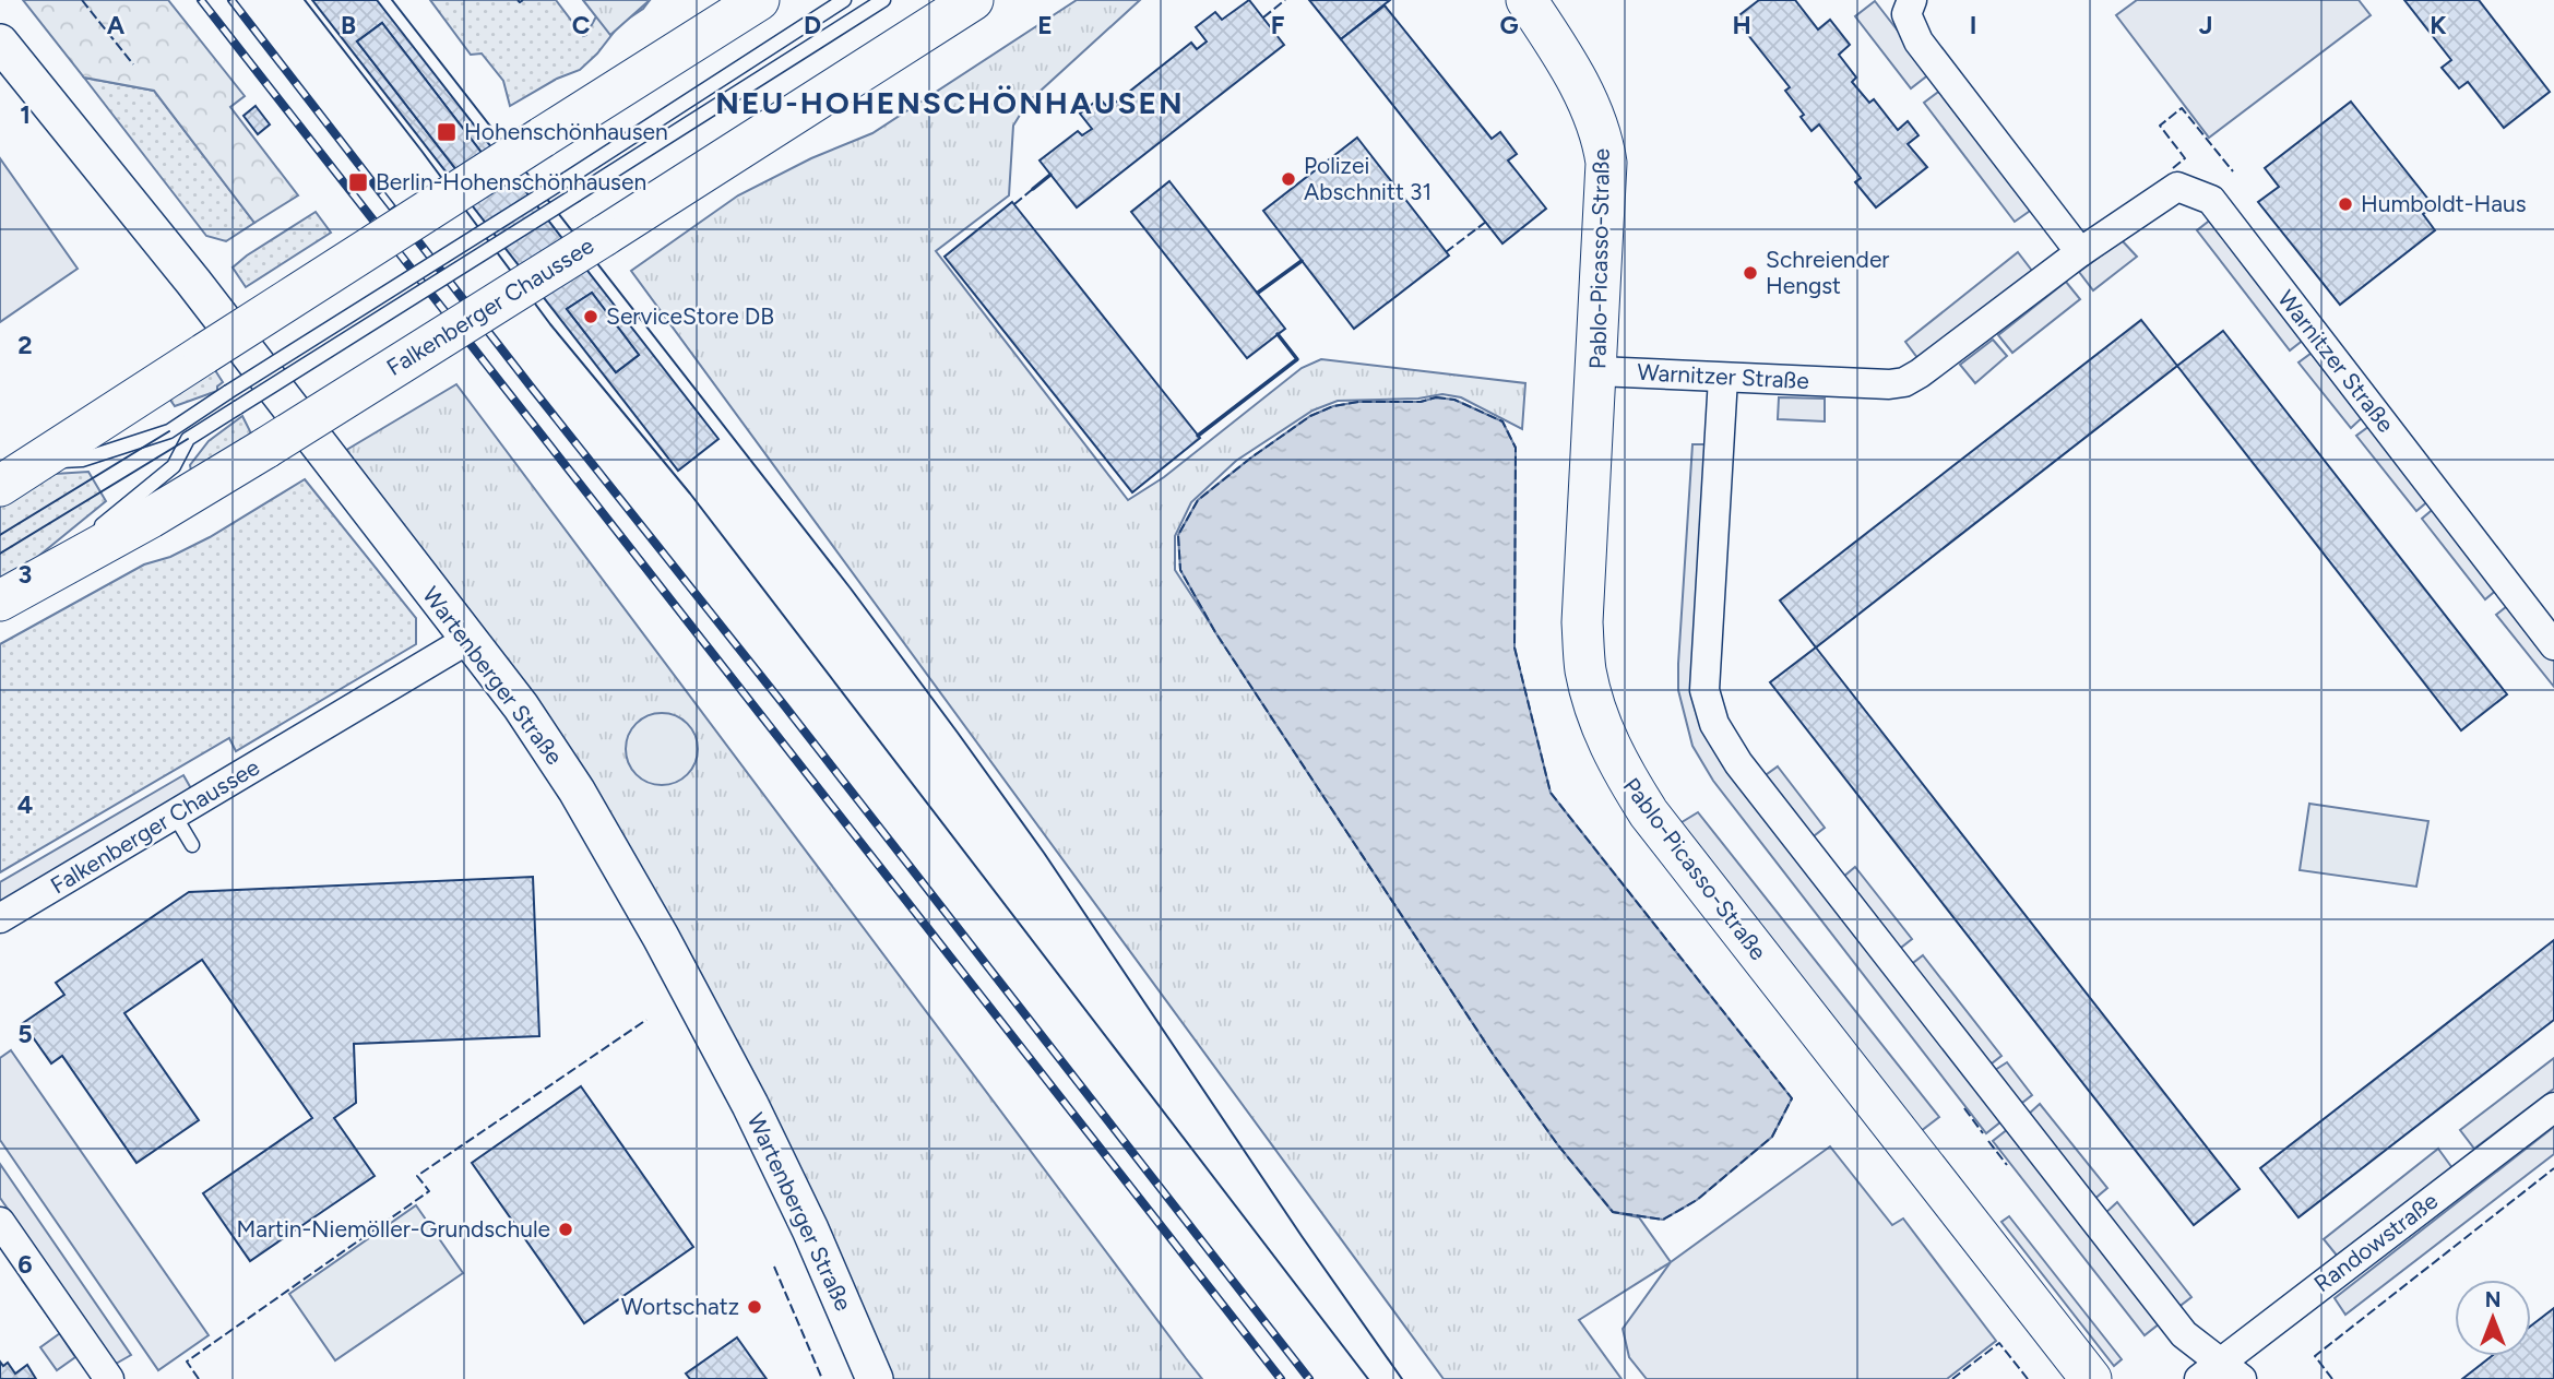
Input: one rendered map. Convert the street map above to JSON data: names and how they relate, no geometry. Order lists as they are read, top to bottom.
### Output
{
  "streets": {
    "main road": ["Pablo-Picasso-Straße", "Falkenberger Chaussee"],
    "street": ["Warnitzer Straße", "Wartenberger Straße", "Randowstraße"]
  },
  "crossings": [
    ["Pablo-Picasso-Straße", "Warnitzer Straße"],
    ["Falkenberger Chaussee", "Wartenberger Straße"]
  ],
  "districts": ["NEU-HOHENSCHÖNHAUSEN"],
  "places": {
    "transit": ["Hohenschönhausen", "Berlin-Hohenschönhausen"],
    "other": [
      "Polizei Abschnitt 31",
      "Humboldt-Haus",
      "Schreiender Hengst",
      "ServiceStore DB",
      "Martin-Niemöller-Grundschule",
      "Wortschatz"
    ]
  },
  "north": "top",
  "grid": {
    "columns": [
      "A",
      "B",
      "C",
      "D",
      "E",
      "F",
      "G",
      "H",
      "I",
      "J",
      "K"
    ],
    "rows": [
      "1",
      "2",
      "3",
      "4",
      "5",
      "6"
    ]
  }
}
